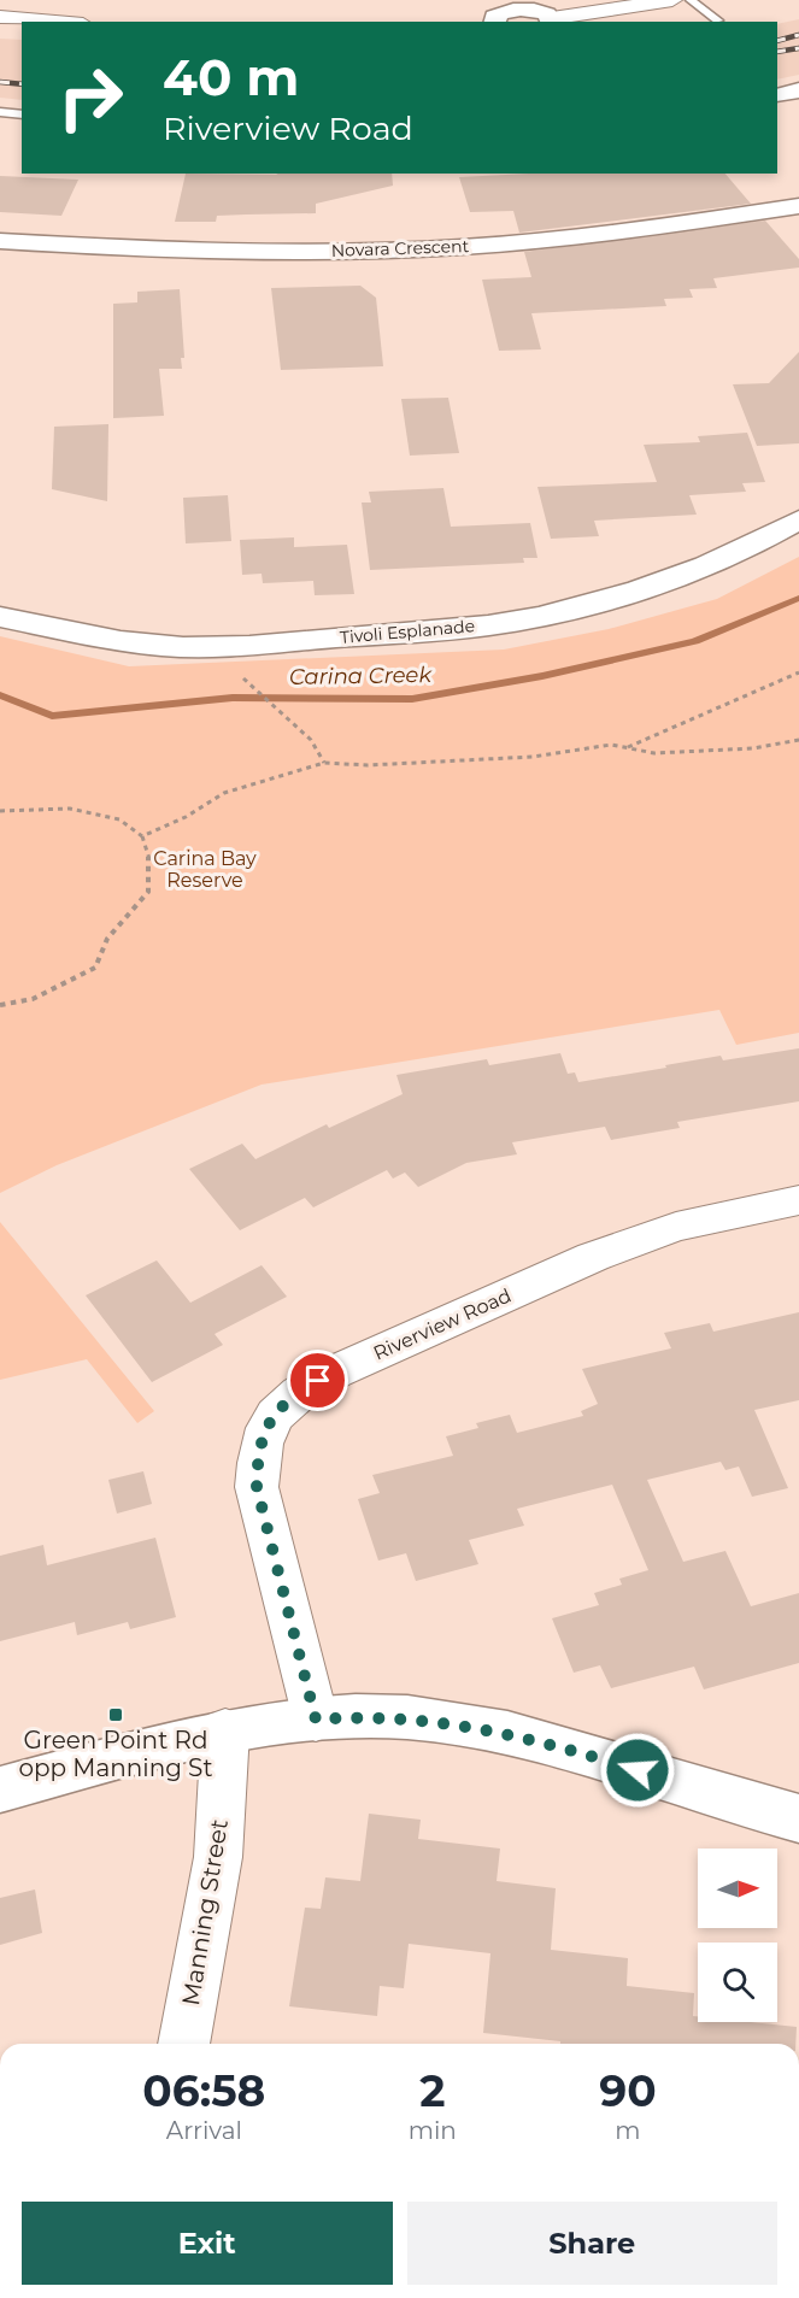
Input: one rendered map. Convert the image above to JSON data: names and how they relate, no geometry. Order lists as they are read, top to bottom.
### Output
{
  "streets": {
    "street": [
      "Novara Crescent",
      "Tivoli Esplanade",
      "Riverview Road",
      "Manning Street"
    ]
  },
  "water": ["Carina Creek"],
  "parks": ["Carina Bay Reserve"],
  "places": {
    "transit": ["Green Point Rd opp Manning St"]
  },
  "north": "right",
  "page": {
    "turn": ["40 m", "Riverview Road"],
    "eta": [
      "06:58",
      "Arrival",
      "2",
      "min",
      "90",
      "m"
    ],
    "buttons": ["Exit", "Share"]
  }
}
